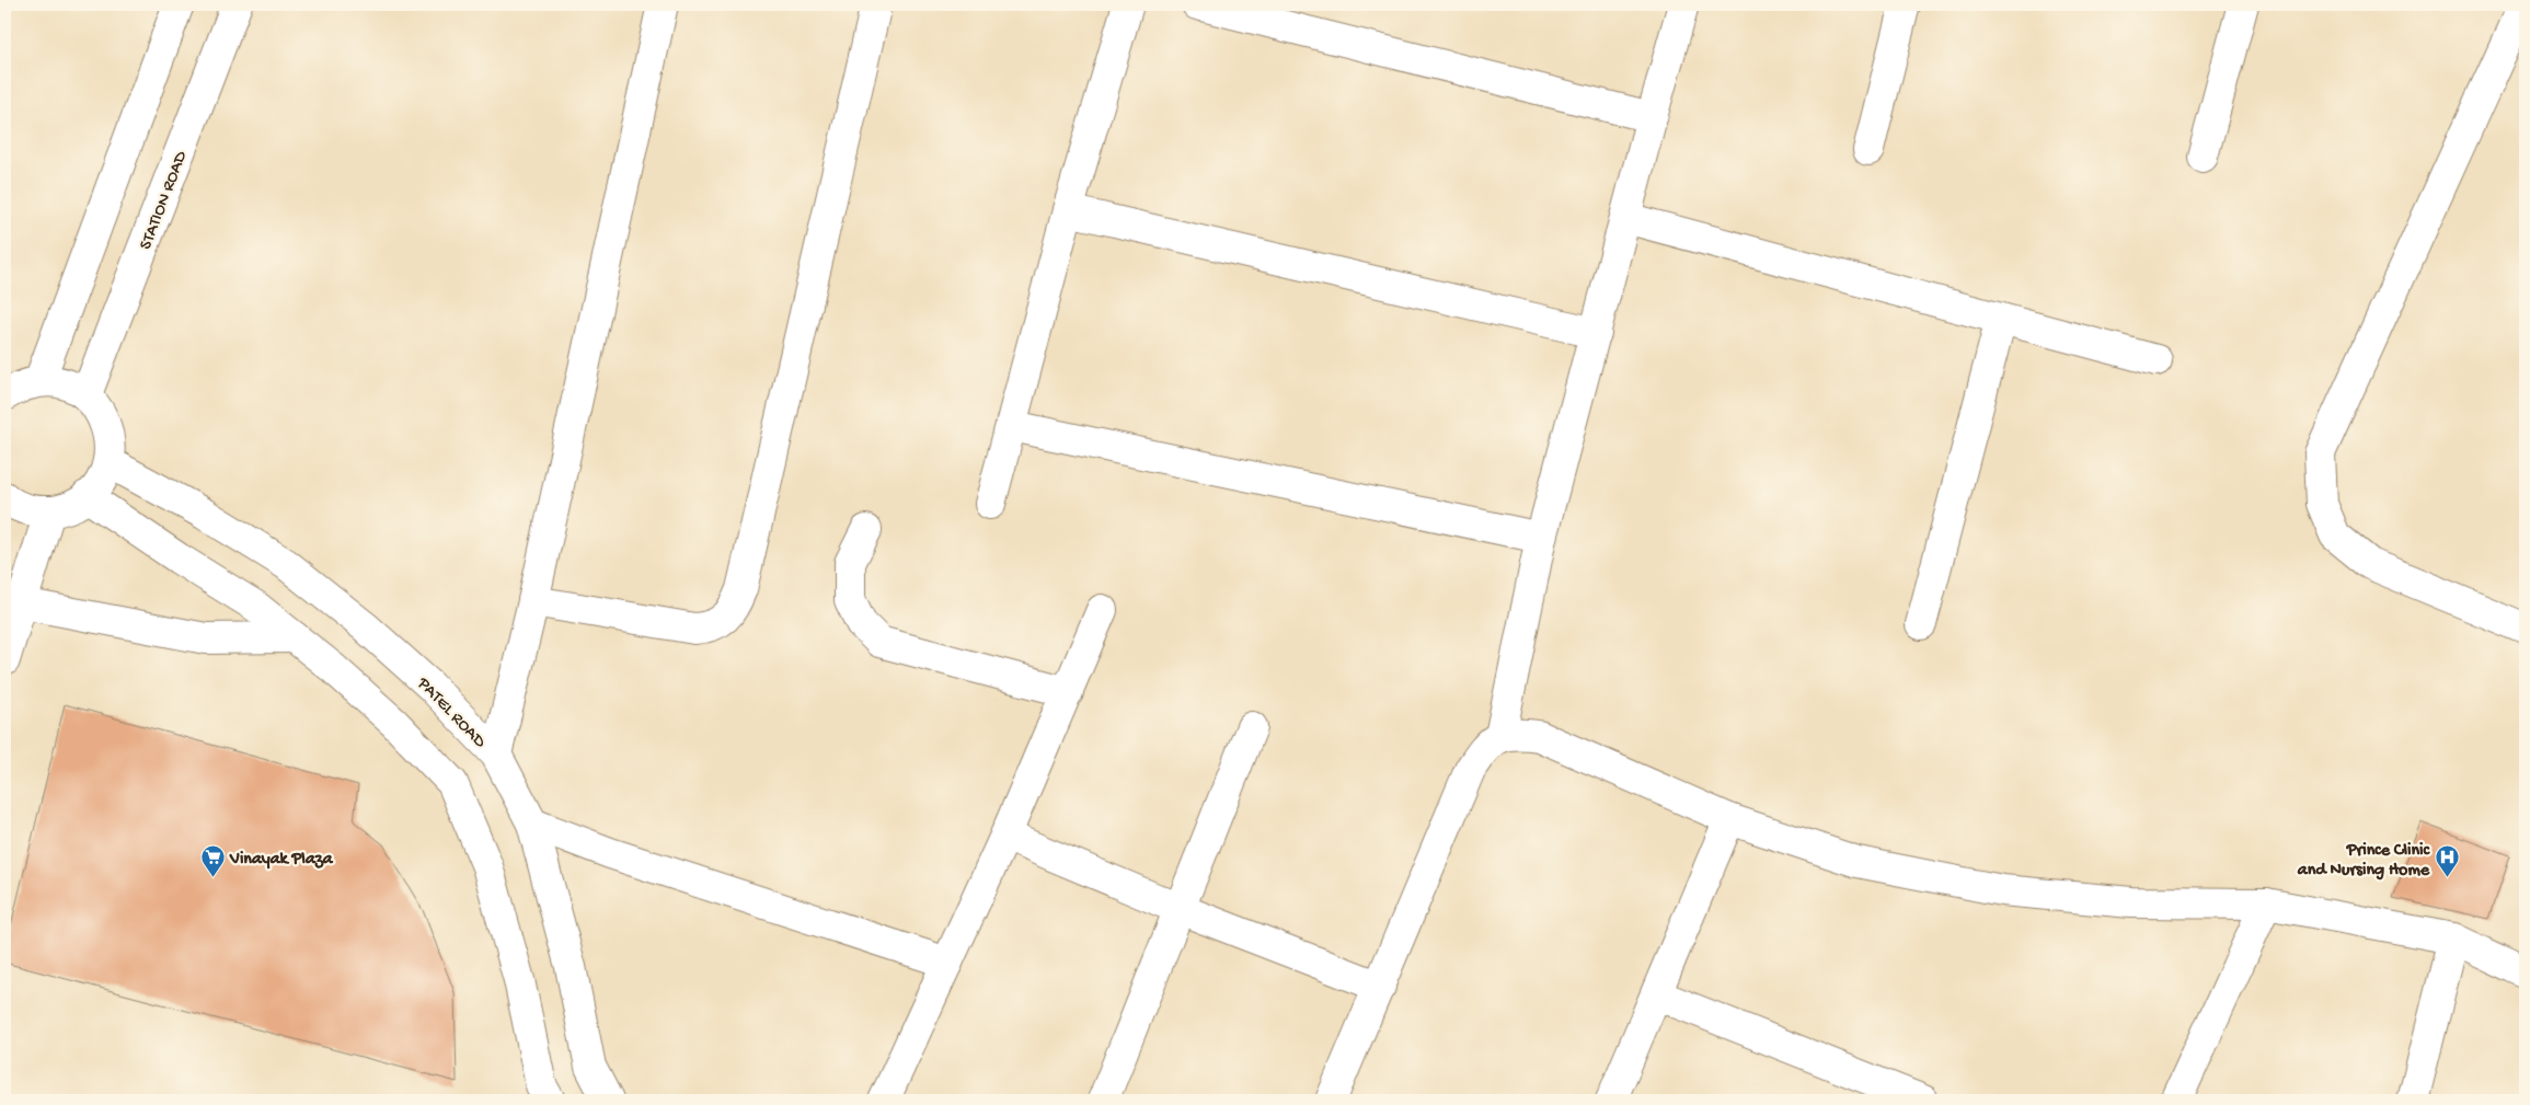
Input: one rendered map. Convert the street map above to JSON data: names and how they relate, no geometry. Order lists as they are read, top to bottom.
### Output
{
  "streets": {
    "street": ["STATION ROAD", "PATEL ROAD"]
  },
  "places": {
    "supermarket": ["Vinayak Plaza"],
    "hospital": ["Prince Clinic and Nursing Home"]
  }
}
